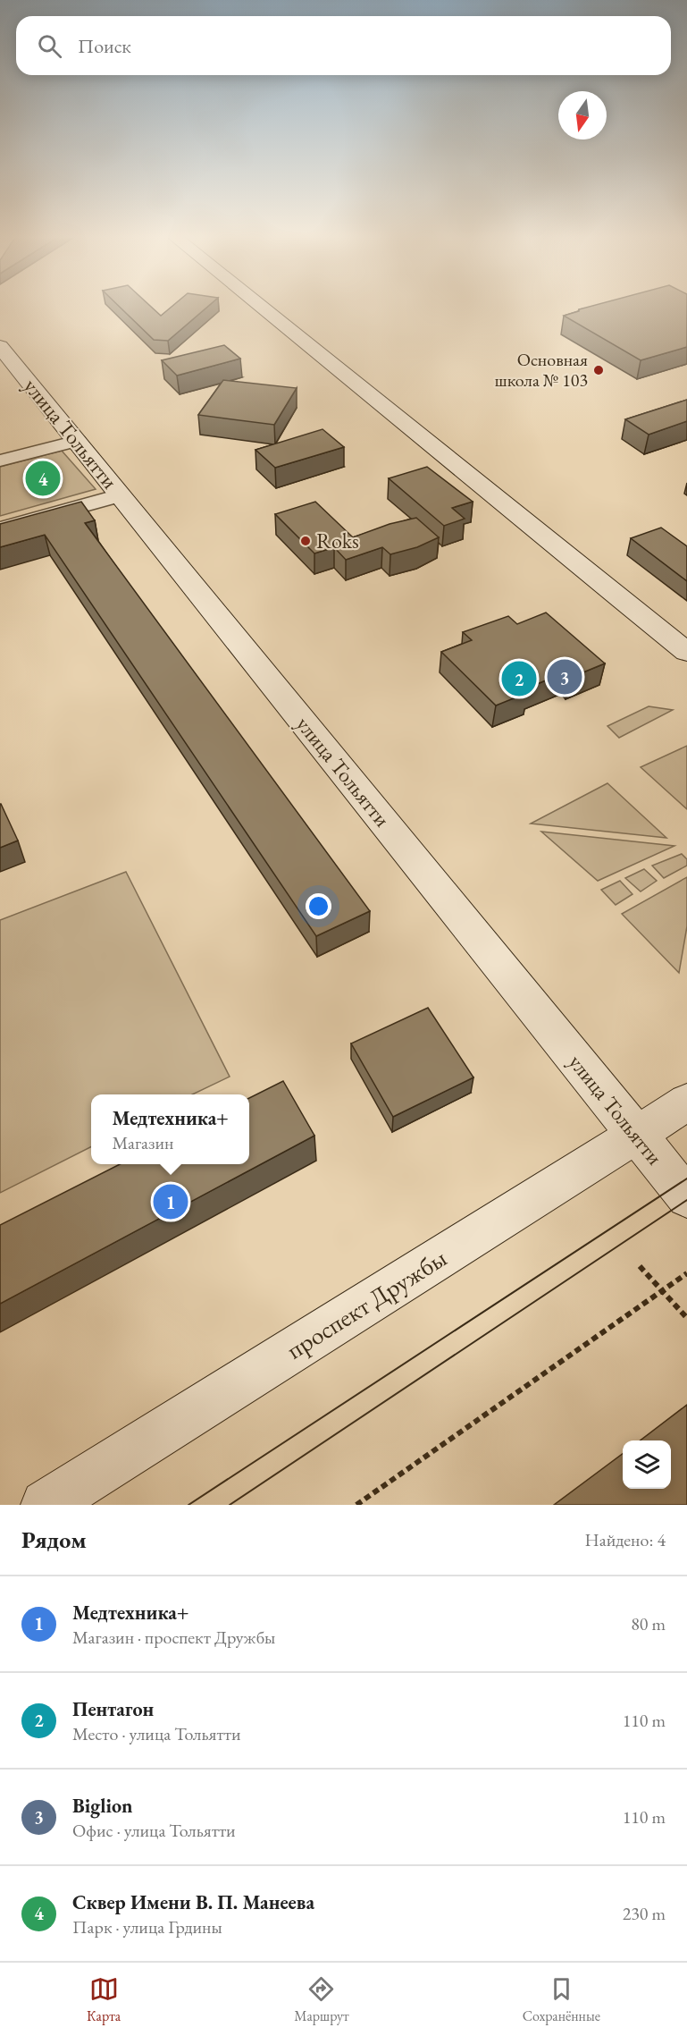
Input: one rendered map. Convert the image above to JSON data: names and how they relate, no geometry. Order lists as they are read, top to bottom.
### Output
{
  "streets": {
    "street": ["улица Тольятти", "проспект Дружбы"]
  },
  "crossings": [
    ["улица Тольятти", "проспект Дружбы"]
  ],
  "places": ["Основная школа № 103", "Roks"],
  "north": "bottom",
  "page": {
    "search": "Поиск",
    "pins": [
      "4",
      "3",
      "2",
      "1"
    ],
    "popup": ["Медтехника+", "Магазин"],
    "heading": ["Рядом", "Найдено: 4"],
    "list": [
      {
        "mark": "1",
        "name": "Медтехника+",
        "note": "Магазин · проспект Дружбы",
        "value": "80 m"
      },
      {
        "mark": "2",
        "name": "Пентагон",
        "note": "Место · улица Тольятти",
        "value": "110 m"
      },
      {
        "mark": "3",
        "name": "Biglion",
        "note": "Офис · улица Тольятти",
        "value": "110 m"
      },
      {
        "mark": "4",
        "name": "Сквер Имени В. П. Манеева",
        "note": "Парк · улица Грдины",
        "value": "230 m"
      }
    ],
    "nav": ["Карта", "Маршрут", "Сохранённые"]
  }
}
